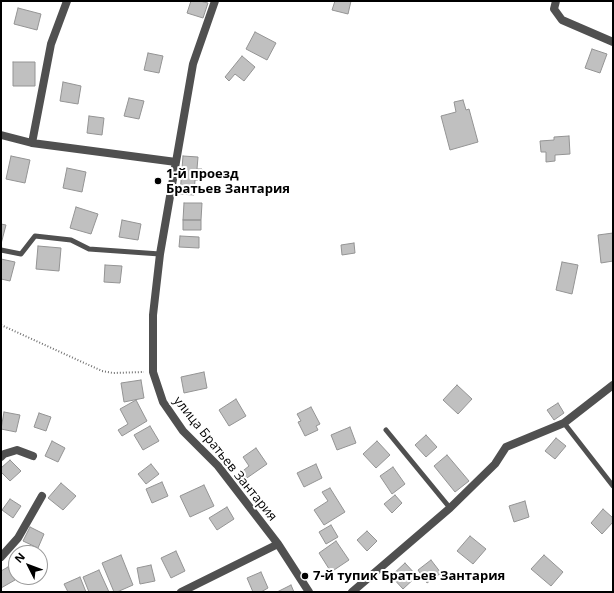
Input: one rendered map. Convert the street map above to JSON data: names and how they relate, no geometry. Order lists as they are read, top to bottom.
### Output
{
  "streets": {
    "street": ["улица Братьев Зантария"]
  },
  "places": ["1-й проезд Братьев Зантария", "7-й тупик Братьев Зантария"],
  "north": "top left"
}
